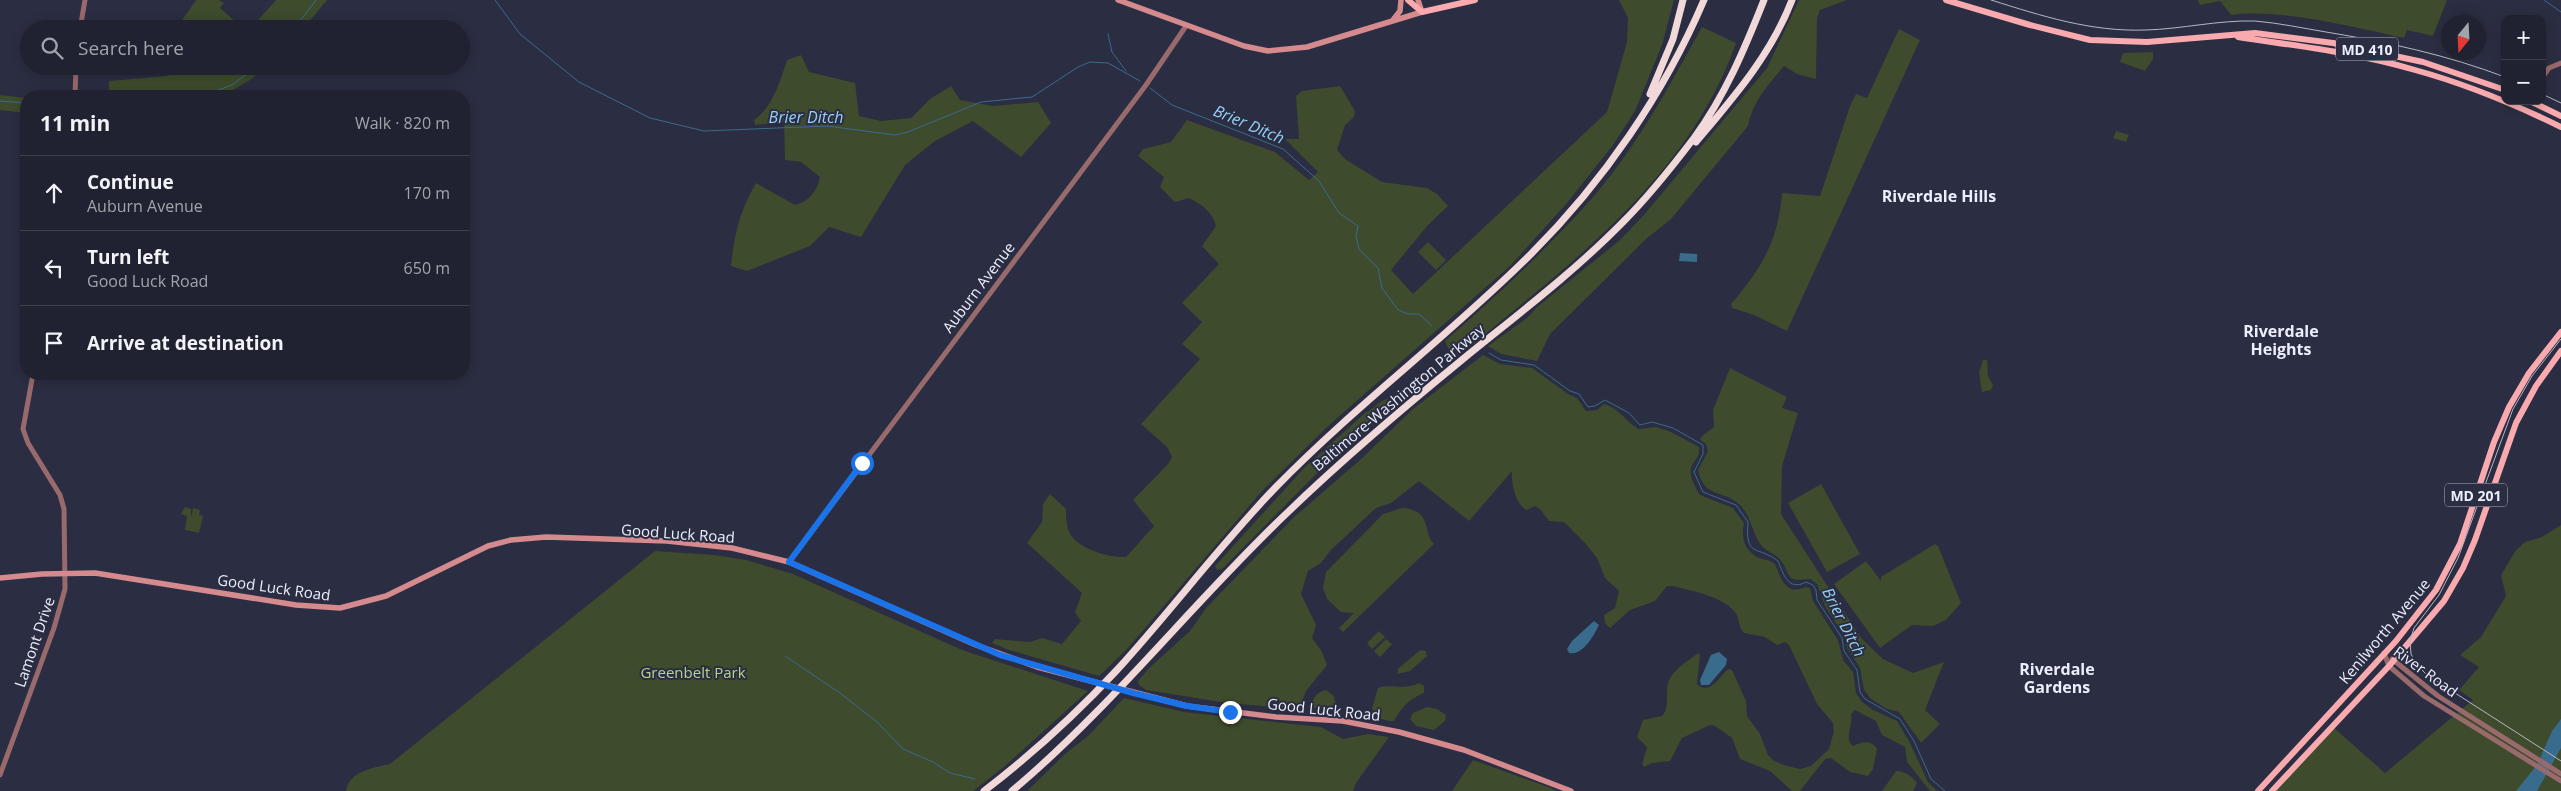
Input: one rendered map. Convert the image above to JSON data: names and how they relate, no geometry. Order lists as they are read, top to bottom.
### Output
{
  "streets": {
    "highway": ["Baltimore-Washington Parkway"],
    "main road": [
      "MD 410",
      "MD 201",
      "Good Luck Road",
      "Kenilworth Avenue"
    ],
    "street": ["Auburn Avenue", "Lamont Drive", "River Road"]
  },
  "crossings": [
    ["Auburn Avenue", "Good Luck Road"],
    ["Good Luck Road", "Lamont Drive"],
    ["Kenilworth Avenue", "River Road"]
  ],
  "districts": ["Riverdale Hills", "Riverdale Heights", "Riverdale Gardens"],
  "water": ["Brier Ditch"],
  "parks": ["Greenbelt Park"],
  "north": "bottom",
  "page": {
    "map_buttons": ["+", "−"],
    "search": "Search here",
    "heading": ["11 min", "Walk · 820 m"],
    "list": [
      ["Continue", "Auburn Avenue", "170 m"],
      ["Turn left", "Good Luck Road", "650 m"],
      "Arrive at destination"
    ]
  }
}
